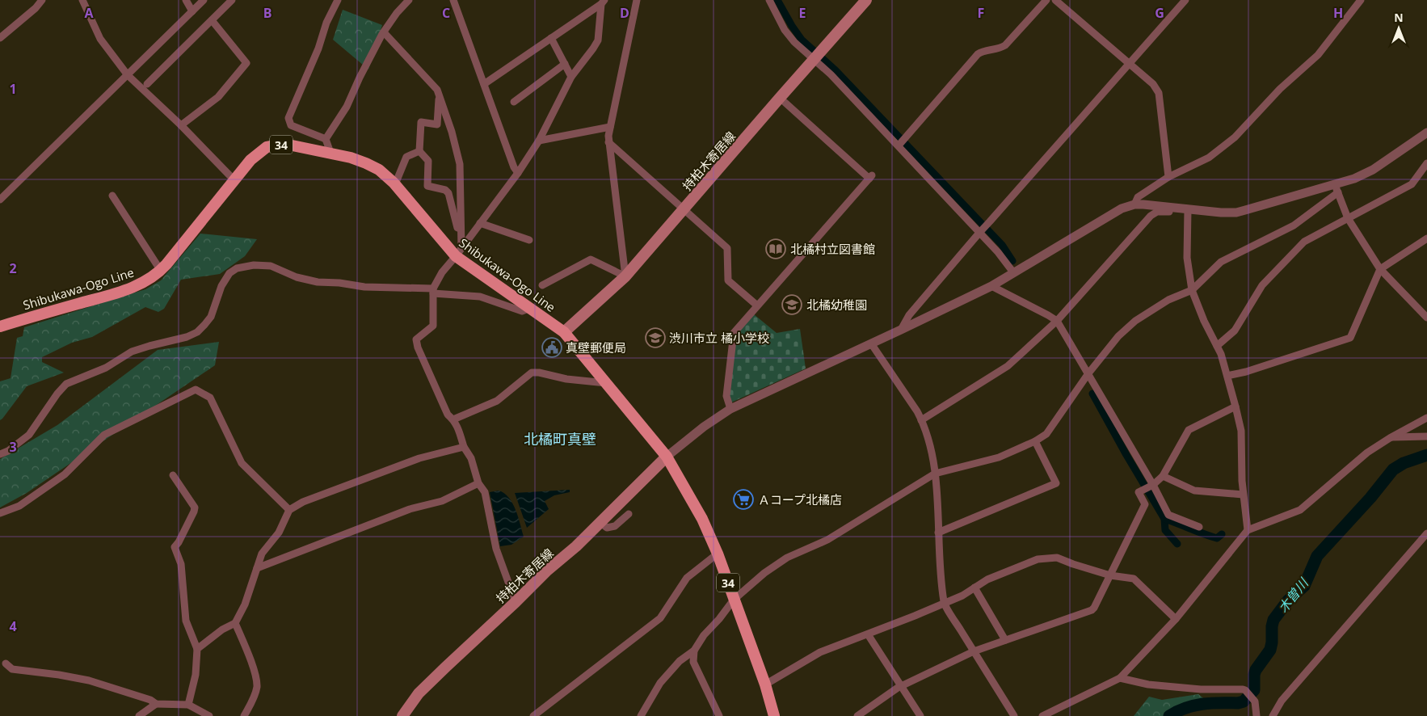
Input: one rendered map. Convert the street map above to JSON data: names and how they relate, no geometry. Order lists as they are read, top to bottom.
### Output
{
  "streets": {
    "main road": ["34", "持柏木寄居線", "Shibukawa-Ogo Line"]
  },
  "crossings": [
    ["持柏木寄居線", "Shibukawa-Ogo Line"]
  ],
  "districts": ["北橘町真壁"],
  "water": ["木曽川"],
  "places": {
    "library": ["北橘村立図書館"],
    "school or university": ["北橘幼稚園", "渋川市立 橘小学校"],
    "public building": ["真壁郵便局"],
    "supermarket": ["Ａコープ北橘店"]
  },
  "north": "top",
  "grid": {
    "columns": [
      "A",
      "B",
      "C",
      "D",
      "E",
      "F",
      "G",
      "H"
    ],
    "rows": [
      "1",
      "2",
      "3",
      "4"
    ]
  }
}
